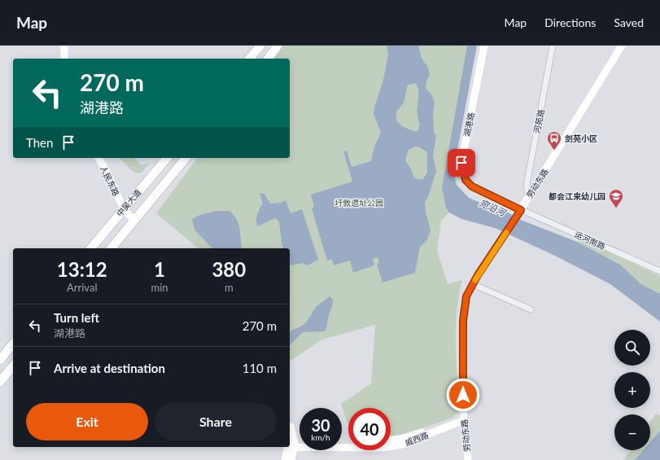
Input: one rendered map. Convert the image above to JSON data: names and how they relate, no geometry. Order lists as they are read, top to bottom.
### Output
{
  "streets": {
    "main road": ["中吴大道"],
    "street": [
      "河苑路",
      "湖港路",
      "人民东路",
      "劳动东路",
      "运河南路",
      "戚西路"
    ]
  },
  "crossings": [
    ["河苑路", "劳动东路"],
    ["湖港路", "劳动东路"],
    ["湖港路", "运河南路"],
    ["人民东路", "中吴大道"],
    ["劳动东路", "运河南路"],
    ["劳动东路", "戚西路"]
  ],
  "water": ["宛沿河"],
  "parks": ["圩敦遗址公园"],
  "places": {
    "bus stop": ["剑苑小区"],
    "school or university": ["都会江来幼儿园"]
  },
  "page": {
    "header": "Map",
    "nav": ["Map", "Directions", "Saved"],
    "turn": ["270 m", "湖港路"],
    "then": "Then",
    "eta": [
      "13:12",
      "Arrival",
      "1",
      "min",
      "380",
      "m"
    ],
    "list": [
      {
        "name": "Turn left",
        "note": "湖港路",
        "value": "270 m"
      },
      {
        "name": "Arrive at destination",
        "value": "110 m"
      }
    ],
    "map_buttons": ["+", "−"],
    "buttons": ["Exit", "Share"],
    "speed": "30 km/h",
    "limit": "40"
  }
}
